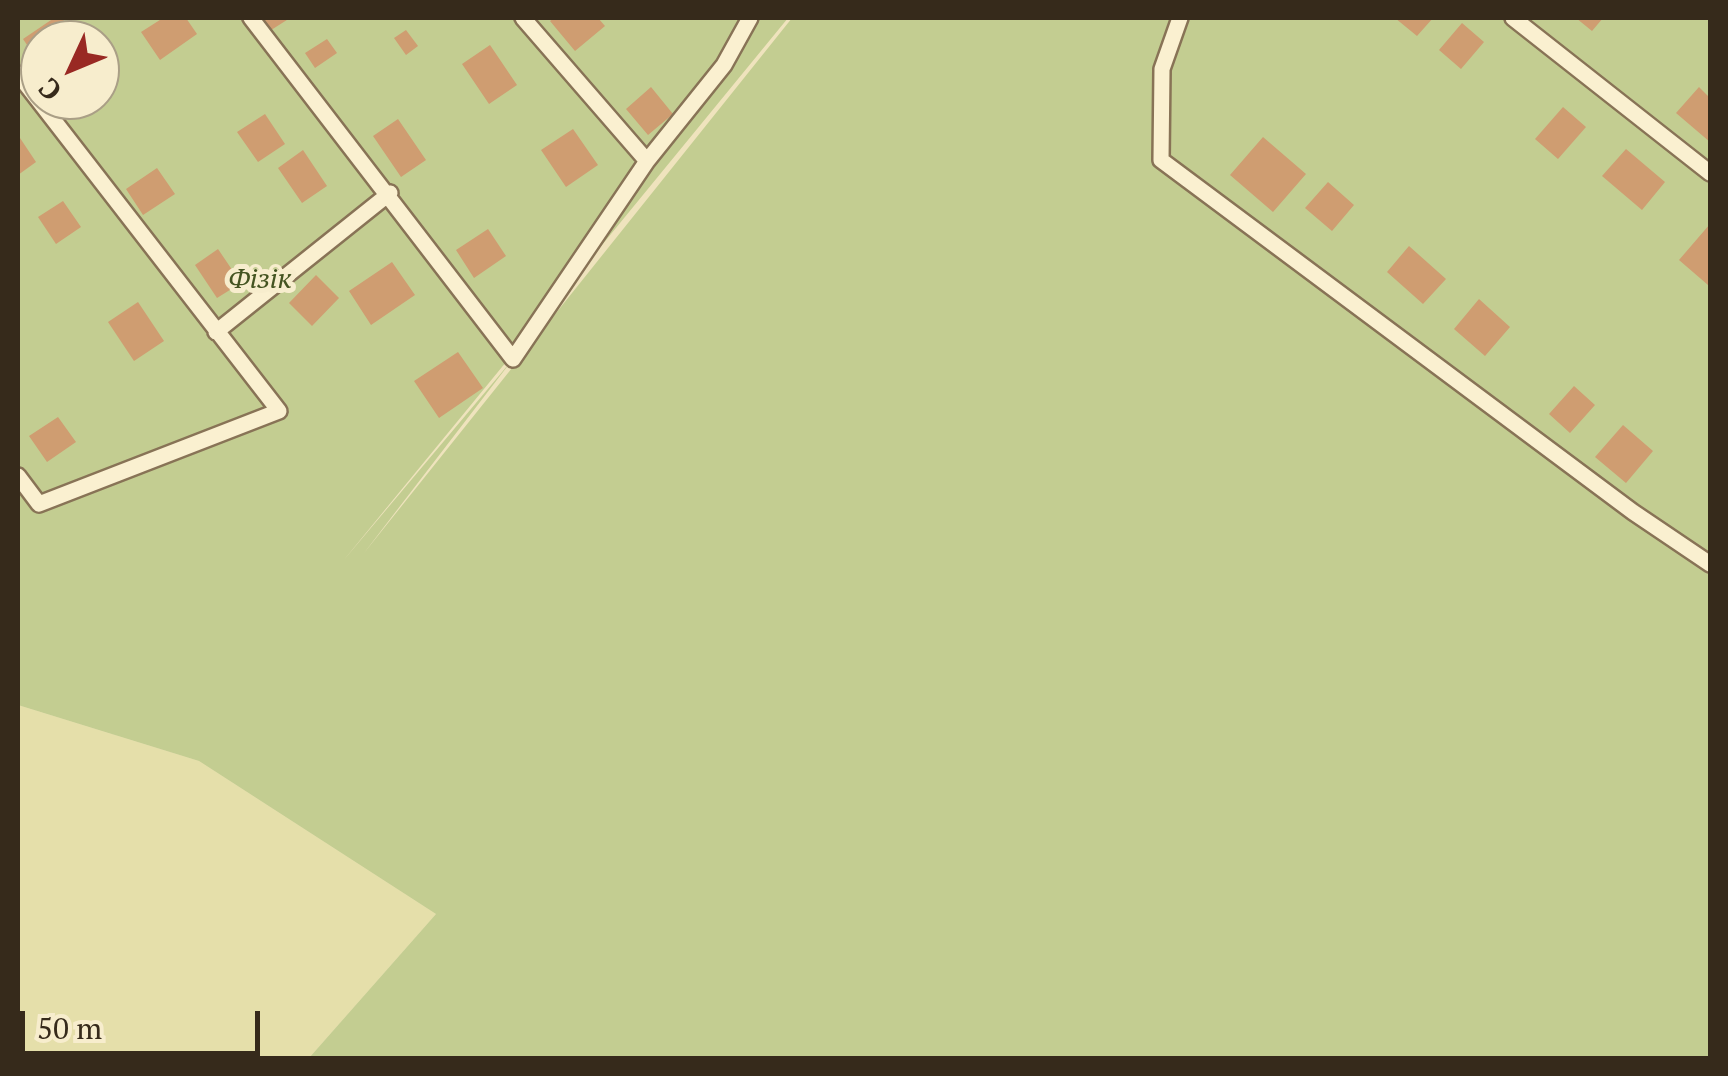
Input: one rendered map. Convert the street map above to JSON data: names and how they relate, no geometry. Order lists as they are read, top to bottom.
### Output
{
  "parks": ["Фізік"],
  "scale_bar": "50 m",
  "north": "bottom left"
}
